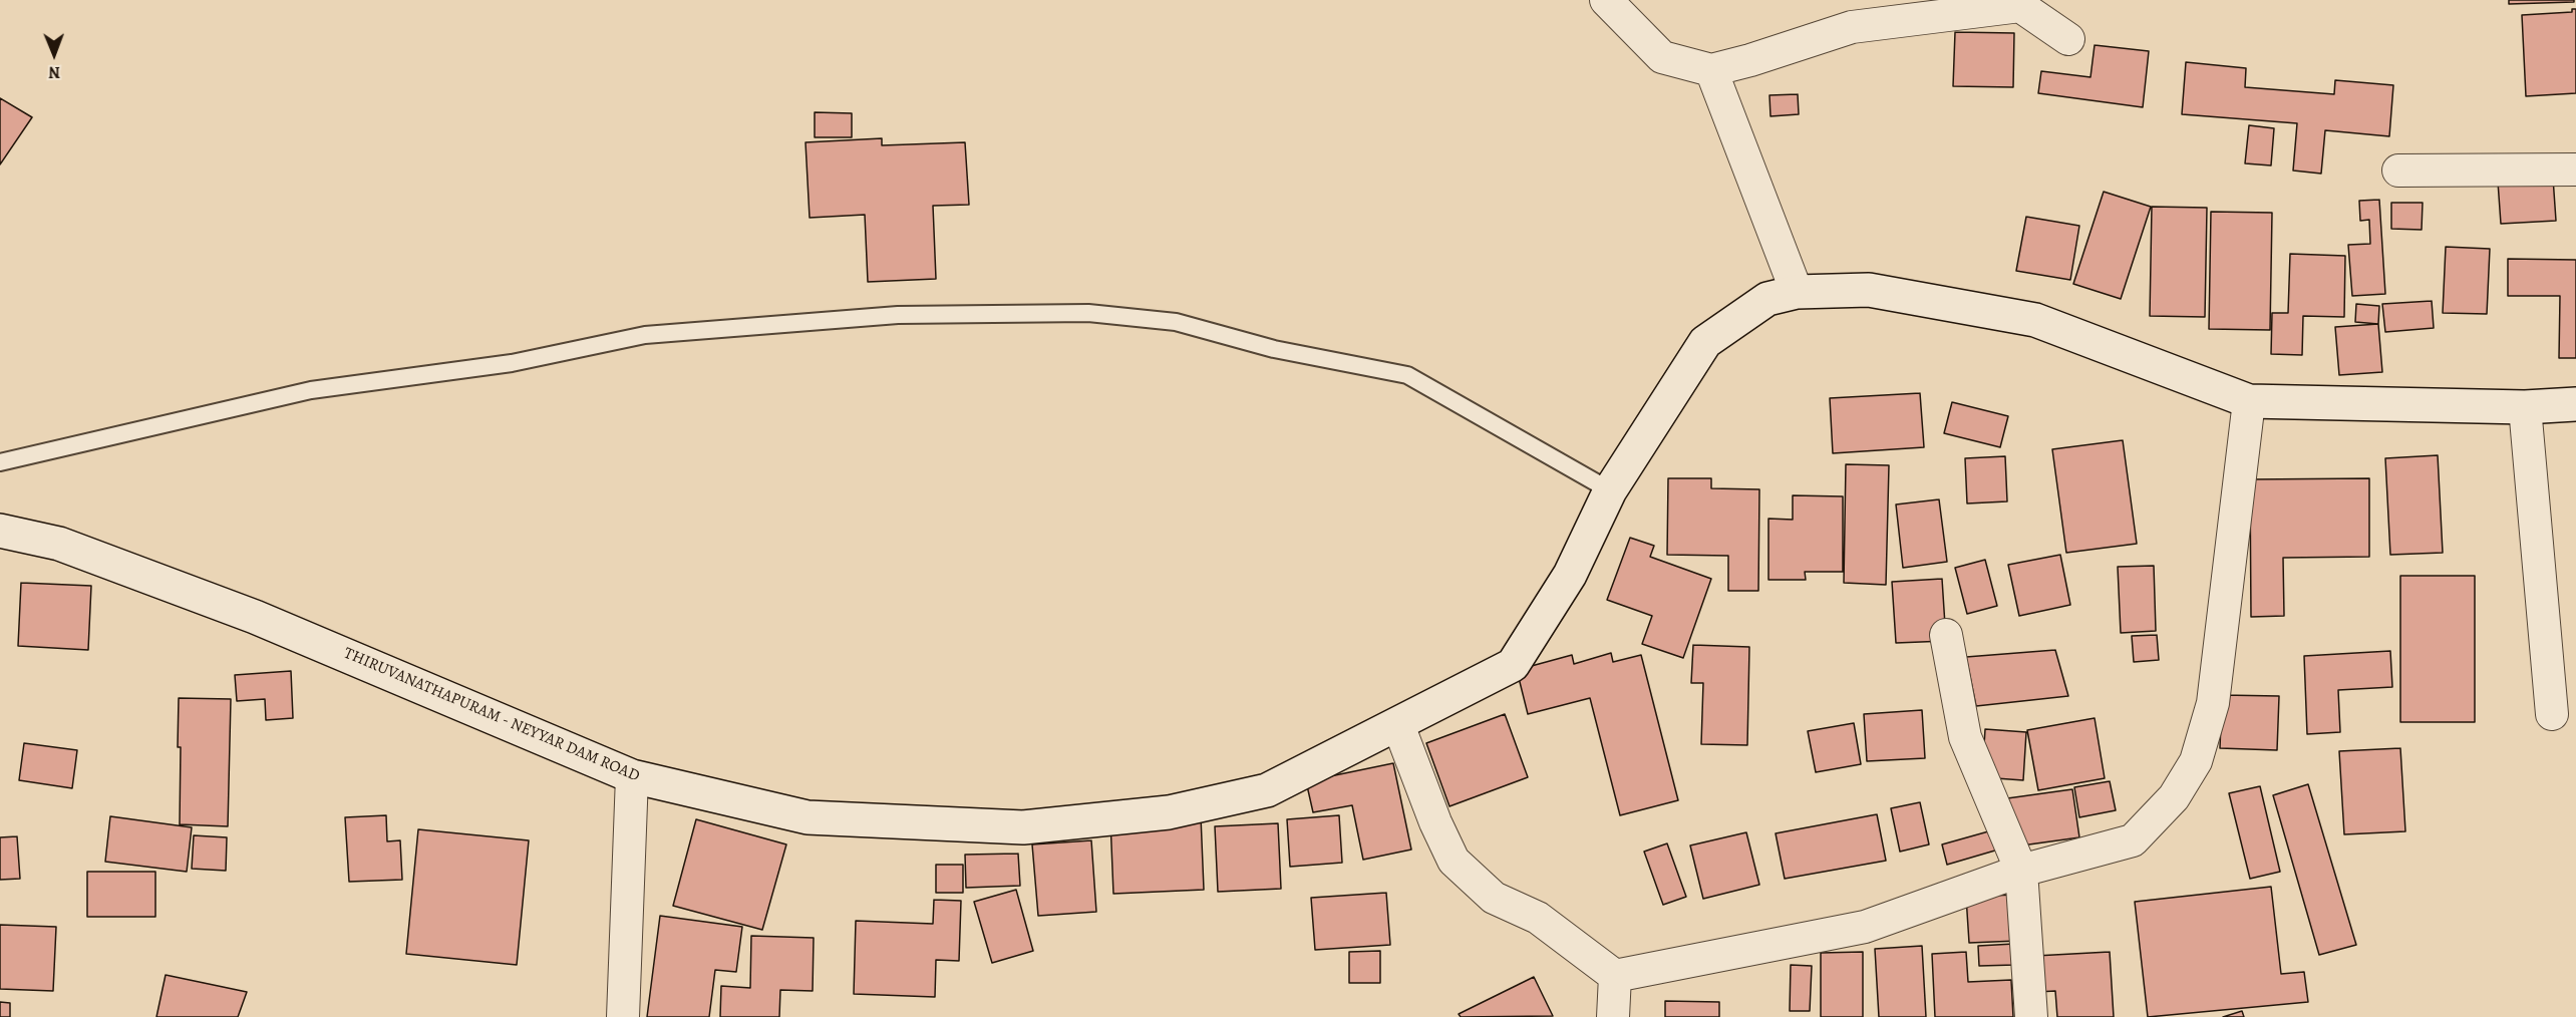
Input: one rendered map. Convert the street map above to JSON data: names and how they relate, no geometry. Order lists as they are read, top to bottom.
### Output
{
  "streets": {
    "main road": ["THIRUVANATHAPURAM - NEYYAR DAM ROAD"]
  },
  "north": "bottom"
}
